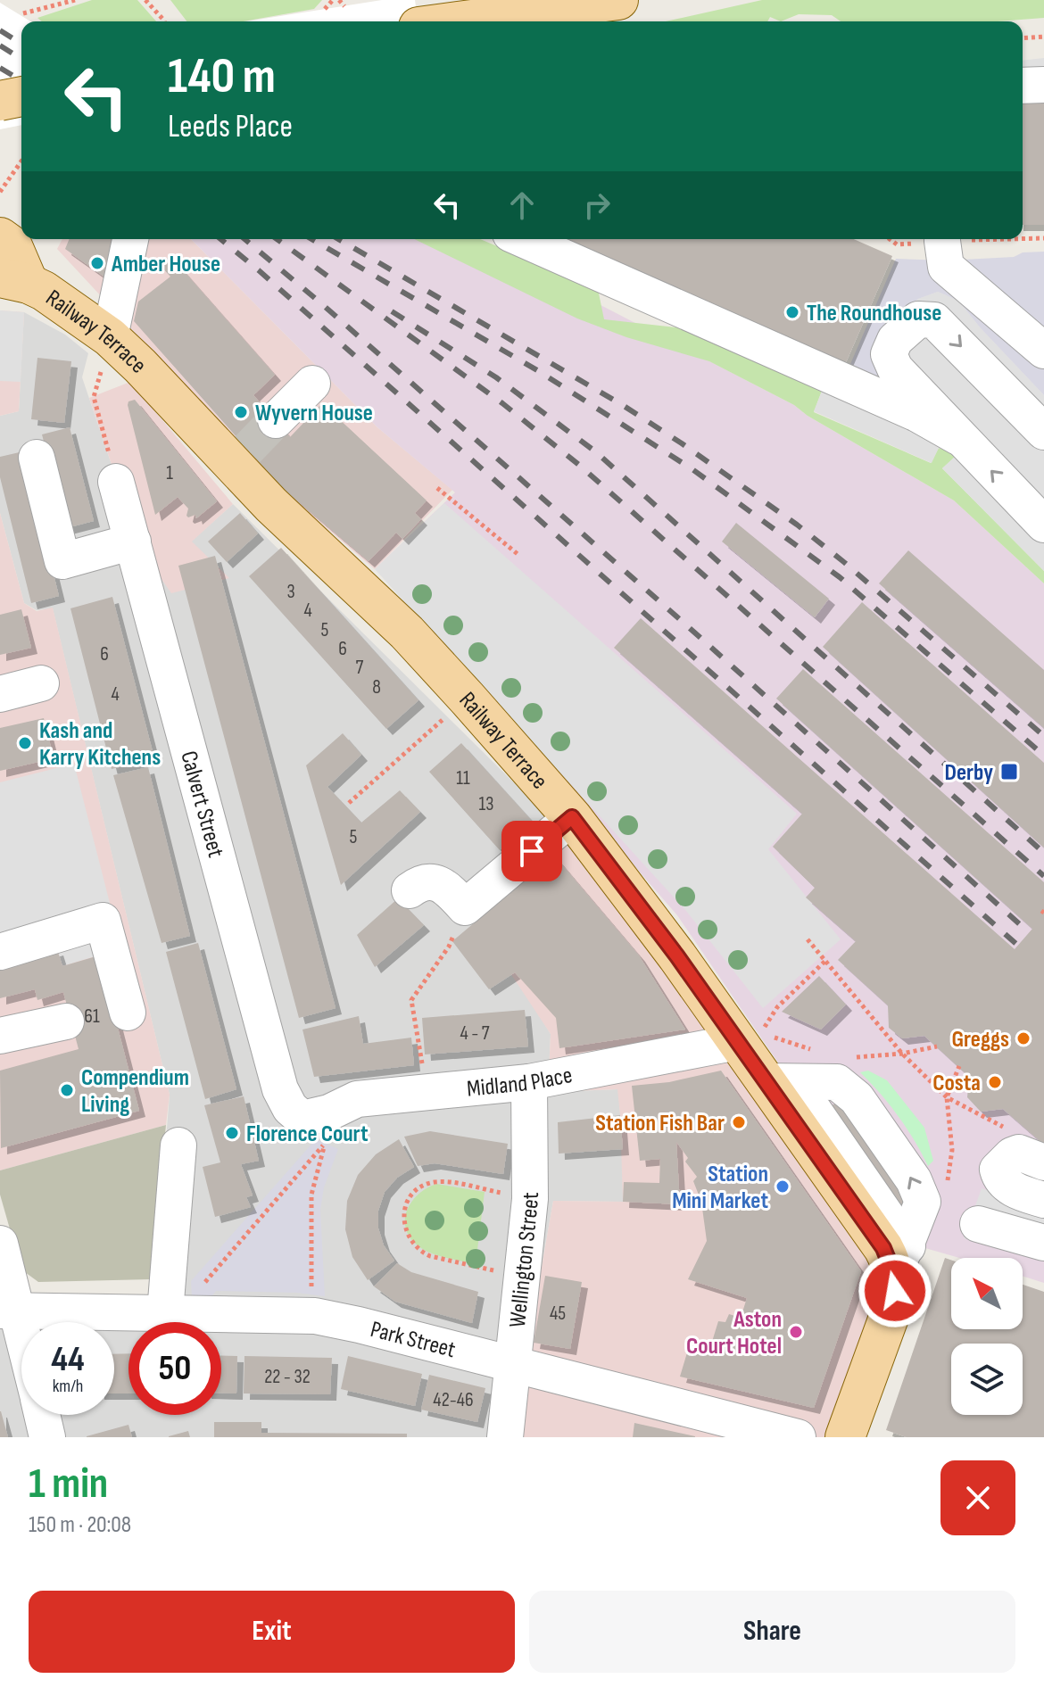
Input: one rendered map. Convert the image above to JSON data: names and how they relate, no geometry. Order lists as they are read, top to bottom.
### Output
{
  "streets": {
    "main road": ["Railway Terrace"],
    "street": [
      "Calvert Street",
      "Midland Place",
      "Wellington Street",
      "Park Street"
    ]
  },
  "crossings": [
    ["Railway Terrace", "Midland Place"],
    ["Calvert Street", "Midland Place"],
    ["Midland Place", "Wellington Street"],
    ["Wellington Street", "Park Street"]
  ],
  "places": {
    "other": [
      "Amber House",
      "The Roundhouse",
      "Wyvern House",
      "Kash and Karry Kitchens",
      "Greggs",
      "Costa",
      "Compendium Living",
      "Station Fish Bar",
      "Florence Court",
      "Station Mini Market",
      "Aston Court Hotel"
    ],
    "transit": ["Derby"]
  },
  "house_numbers": [
    "1",
    "3",
    "4",
    "5",
    "6",
    "6",
    "7",
    "8",
    "4",
    "11",
    "13",
    "5",
    "61",
    "4 - 7",
    "45",
    "22 - 32",
    "42-46"
  ],
  "north": "top left",
  "page": {
    "turn": ["140 m", "Leeds Place"],
    "speed": "44 km/h",
    "limit": "50",
    "heading": ["1 min", "150 m · 20:08"],
    "buttons": ["Exit", "Share"]
  }
}
